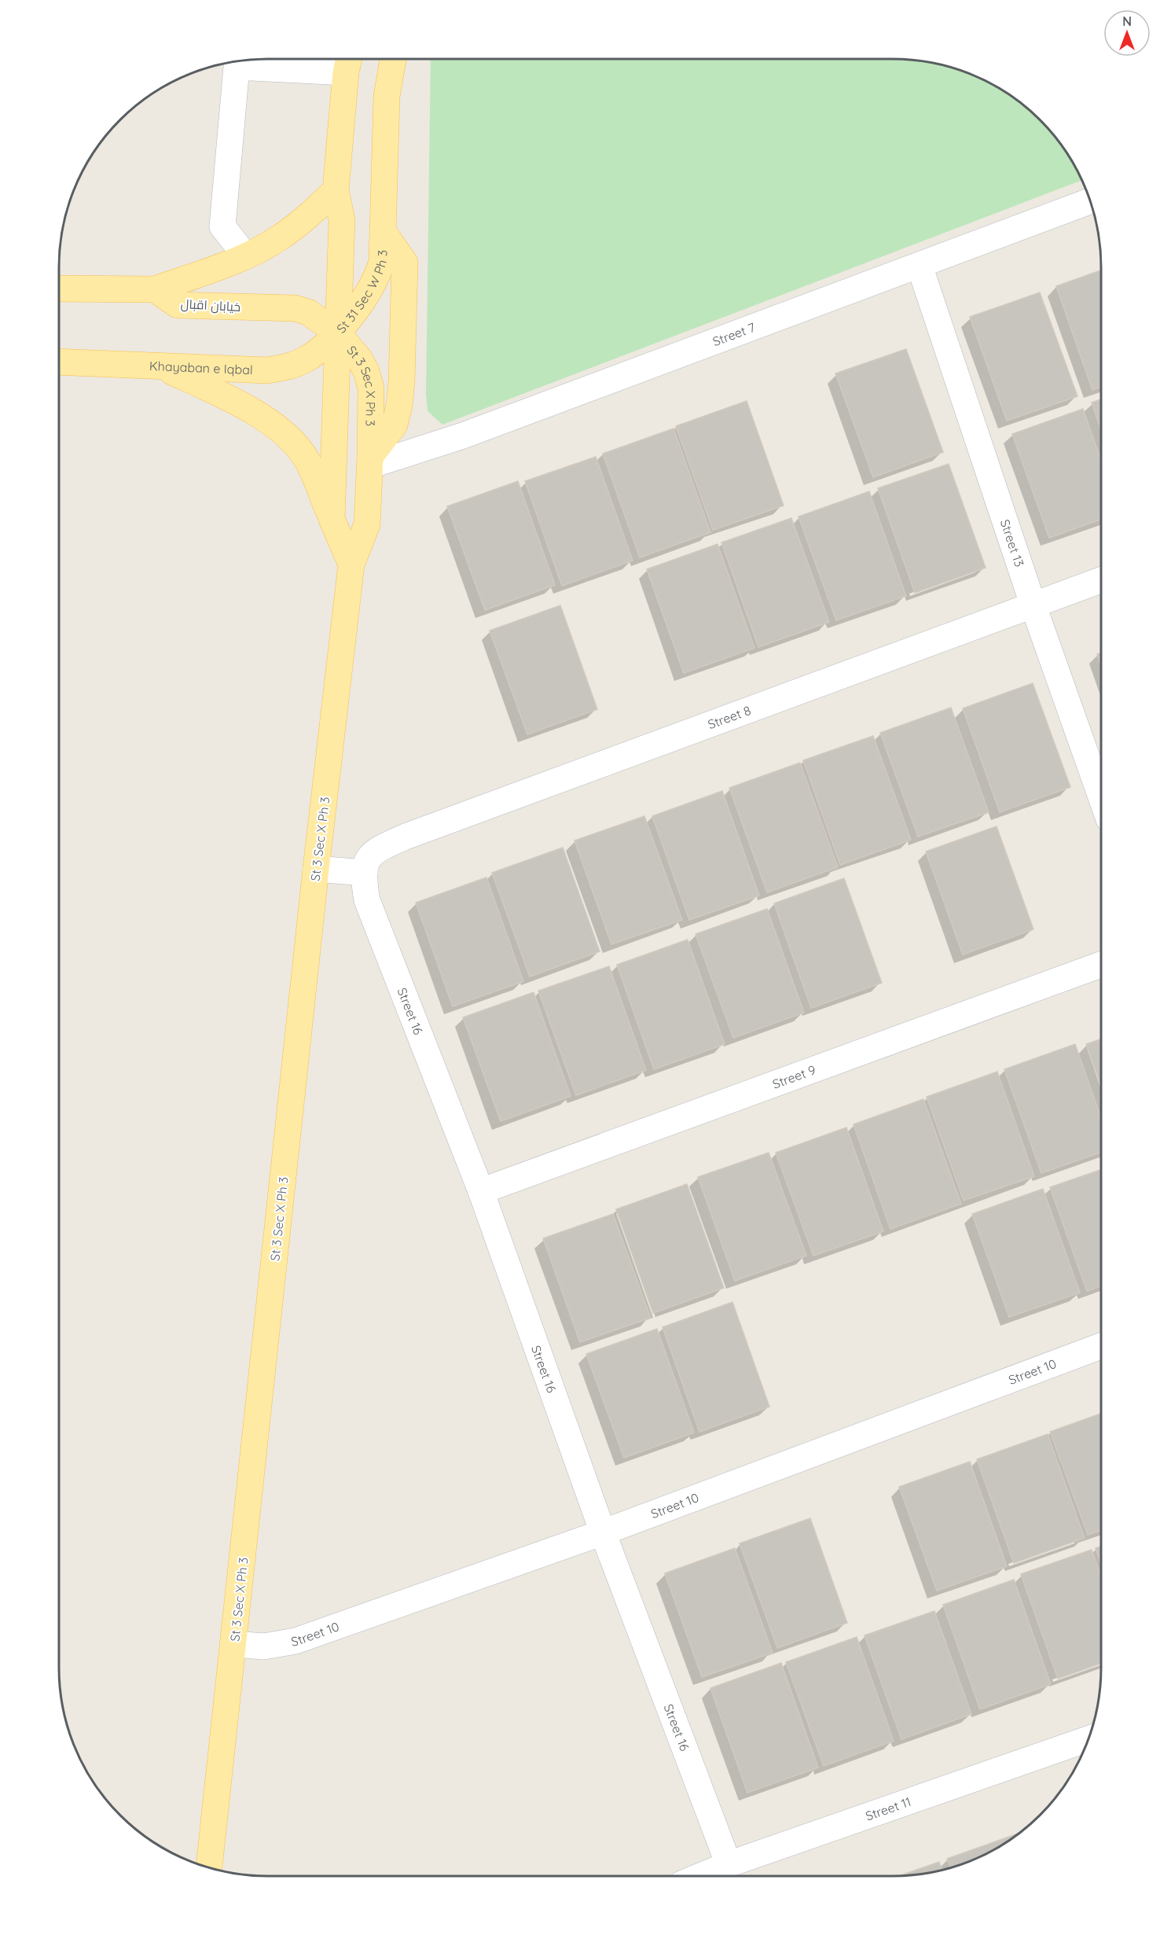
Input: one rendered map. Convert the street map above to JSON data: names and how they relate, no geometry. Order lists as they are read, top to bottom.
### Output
{
  "streets": {
    "main road": [
      "St 31 Sec W Ph 3",
      "خیابان اقبال",
      "Khayaban e Iqbal",
      "St 3 Sec X Ph 3"
    ],
    "street": [
      "Street 7",
      "Street 13",
      "Street 8",
      "Street 16",
      "Street 9",
      "Street 10",
      "Street 11"
    ]
  },
  "crossings": [
    ["St 31 Sec W Ph 3", "خیابان اقبال"],
    ["St 31 Sec W Ph 3", "Khayaban e Iqbal"],
    ["St 31 Sec W Ph 3", "St 3 Sec X Ph 3"],
    ["خیابان اقبال", "Khayaban e Iqbal"],
    ["خیابان اقبال", "St 3 Sec X Ph 3"],
    ["Street 7", "St 3 Sec X Ph 3"],
    ["Street 7", "Street 13"],
    ["Khayaban e Iqbal", "St 3 Sec X Ph 3"],
    ["St 3 Sec X Ph 3", "Street 10"],
    ["Street 13", "Street 8"],
    ["Street 8", "Street 16"],
    ["Street 16", "Street 9"],
    ["Street 16", "Street 10"],
    ["Street 16", "Street 11"]
  ],
  "north": "top"
}
